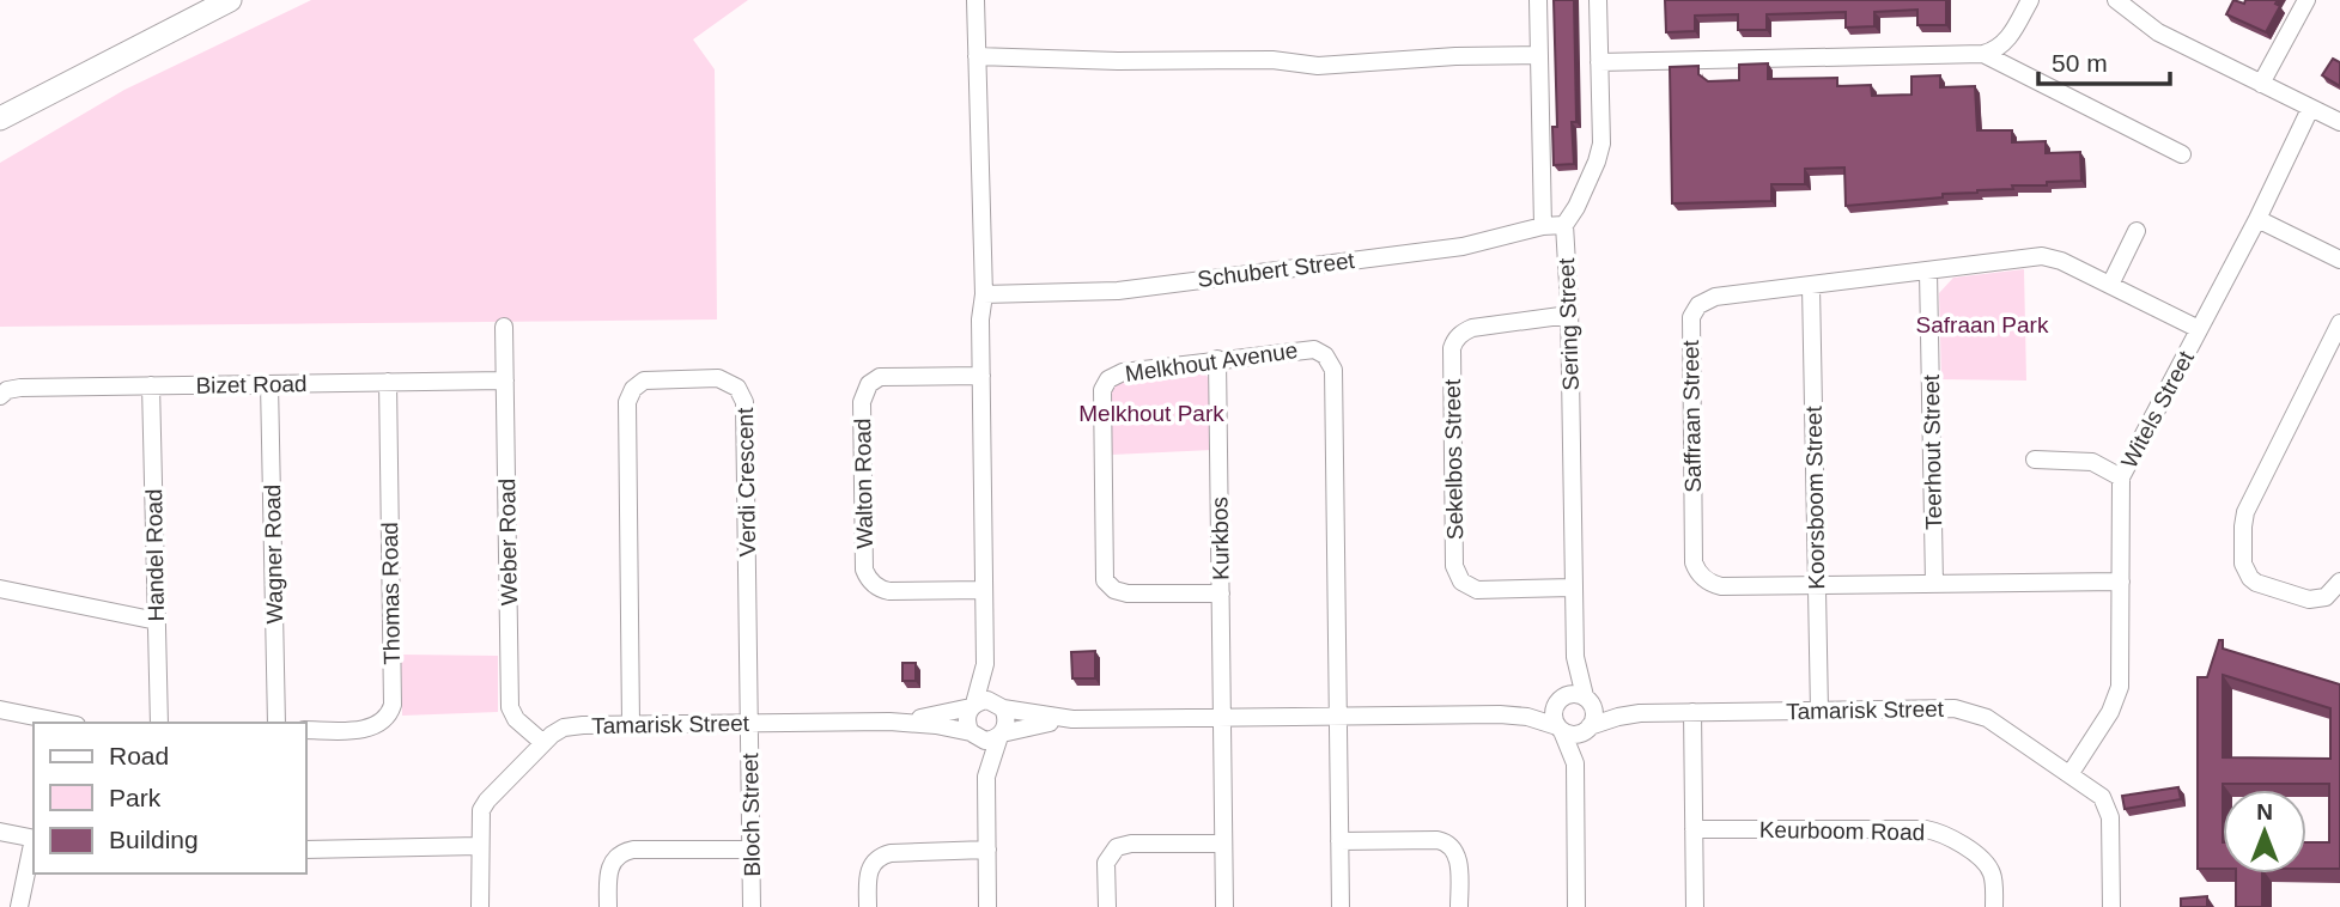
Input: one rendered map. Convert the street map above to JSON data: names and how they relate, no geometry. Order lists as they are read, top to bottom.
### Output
{
  "streets": {
    "street": [
      "Schubert Street",
      "Sering Street",
      "Melkhout Avenue",
      "Bizet Road",
      "Witels Street",
      "Saffraan Street",
      "Teerhout Street",
      "Sekelbos Street",
      "Verdi Crescent",
      "Walton Road",
      "Koorsboom Street",
      "Kurkbos",
      "Weber Road",
      "Wagner Road",
      "Handel Road",
      "Thomas Road",
      "Tamarisk Street",
      "Bloch Street",
      "Keurboom Road"
    ]
  },
  "crossings": [
    ["Schubert Street", "Sering Street"],
    ["Sering Street", "Sekelbos Street"],
    ["Sering Street", "Tamarisk Street"],
    ["Melkhout Avenue", "Kurkbos"],
    ["Bizet Road", "Weber Road"],
    ["Bizet Road", "Wagner Road"],
    ["Bizet Road", "Handel Road"],
    ["Bizet Road", "Thomas Road"],
    ["Witels Street", "Saffraan Street"],
    ["Witels Street", "Tamarisk Street"],
    ["Saffraan Street", "Teerhout Street"],
    ["Saffraan Street", "Koorsboom Street"],
    ["Verdi Crescent", "Tamarisk Street"],
    ["Verdi Crescent", "Bloch Street"],
    ["Koorsboom Street", "Tamarisk Street"],
    ["Weber Road", "Tamarisk Street"],
    ["Tamarisk Street", "Bloch Street"]
  ],
  "parks": ["Safraan Park", "Melkhout Park"],
  "legend": ["Road", "Park", "Building"],
  "scale_bar": "50 m",
  "north": "top"
}
